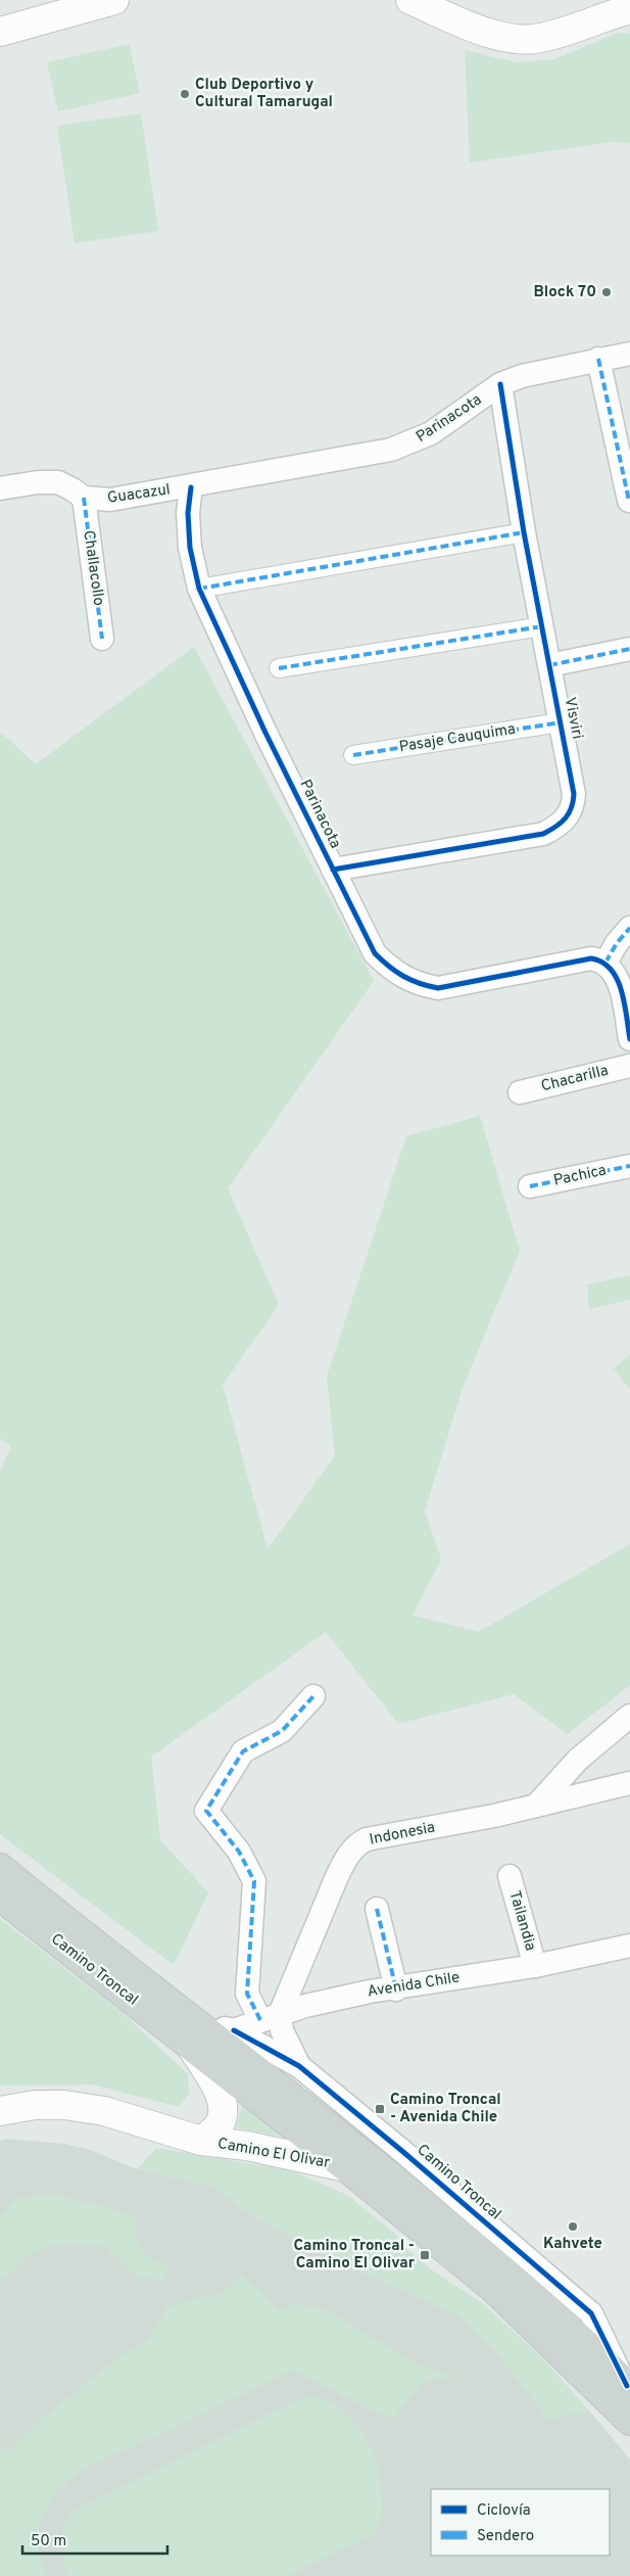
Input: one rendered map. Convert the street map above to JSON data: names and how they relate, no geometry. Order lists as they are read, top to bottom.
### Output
{
  "streets": {
    "main road": ["Camino Troncal", "Camino El Olivar"],
    "street": [
      "Parinacota",
      "Guacazul",
      "Challacollo",
      "Visviri",
      "Pasaje Cauquima",
      "Chacarilla",
      "Pachica",
      "Indonesia",
      "Tailandia",
      "Avenida Chile"
    ]
  },
  "crossings": [
    ["Parinacota", "Guacazul"],
    ["Parinacota", "Visviri"],
    ["Guacazul", "Challacollo"],
    ["Visviri", "Pasaje Cauquima"],
    ["Indonesia", "Camino Troncal"],
    ["Indonesia", "Avenida Chile"],
    ["Tailandia", "Avenida Chile"],
    ["Camino Troncal", "Avenida Chile"],
    ["Camino Troncal", "Camino El Olivar"]
  ],
  "places": {
    "other": ["Club Deportivo y Cultural Tamarugal", "Block 70", "Kahvete"],
    "transit": ["Camino Troncal - Avenida Chile", "Camino Troncal - Camino El Olivar"]
  },
  "legend": ["Ciclovía", "Sendero"],
  "scale_bar": "50 m"
}
